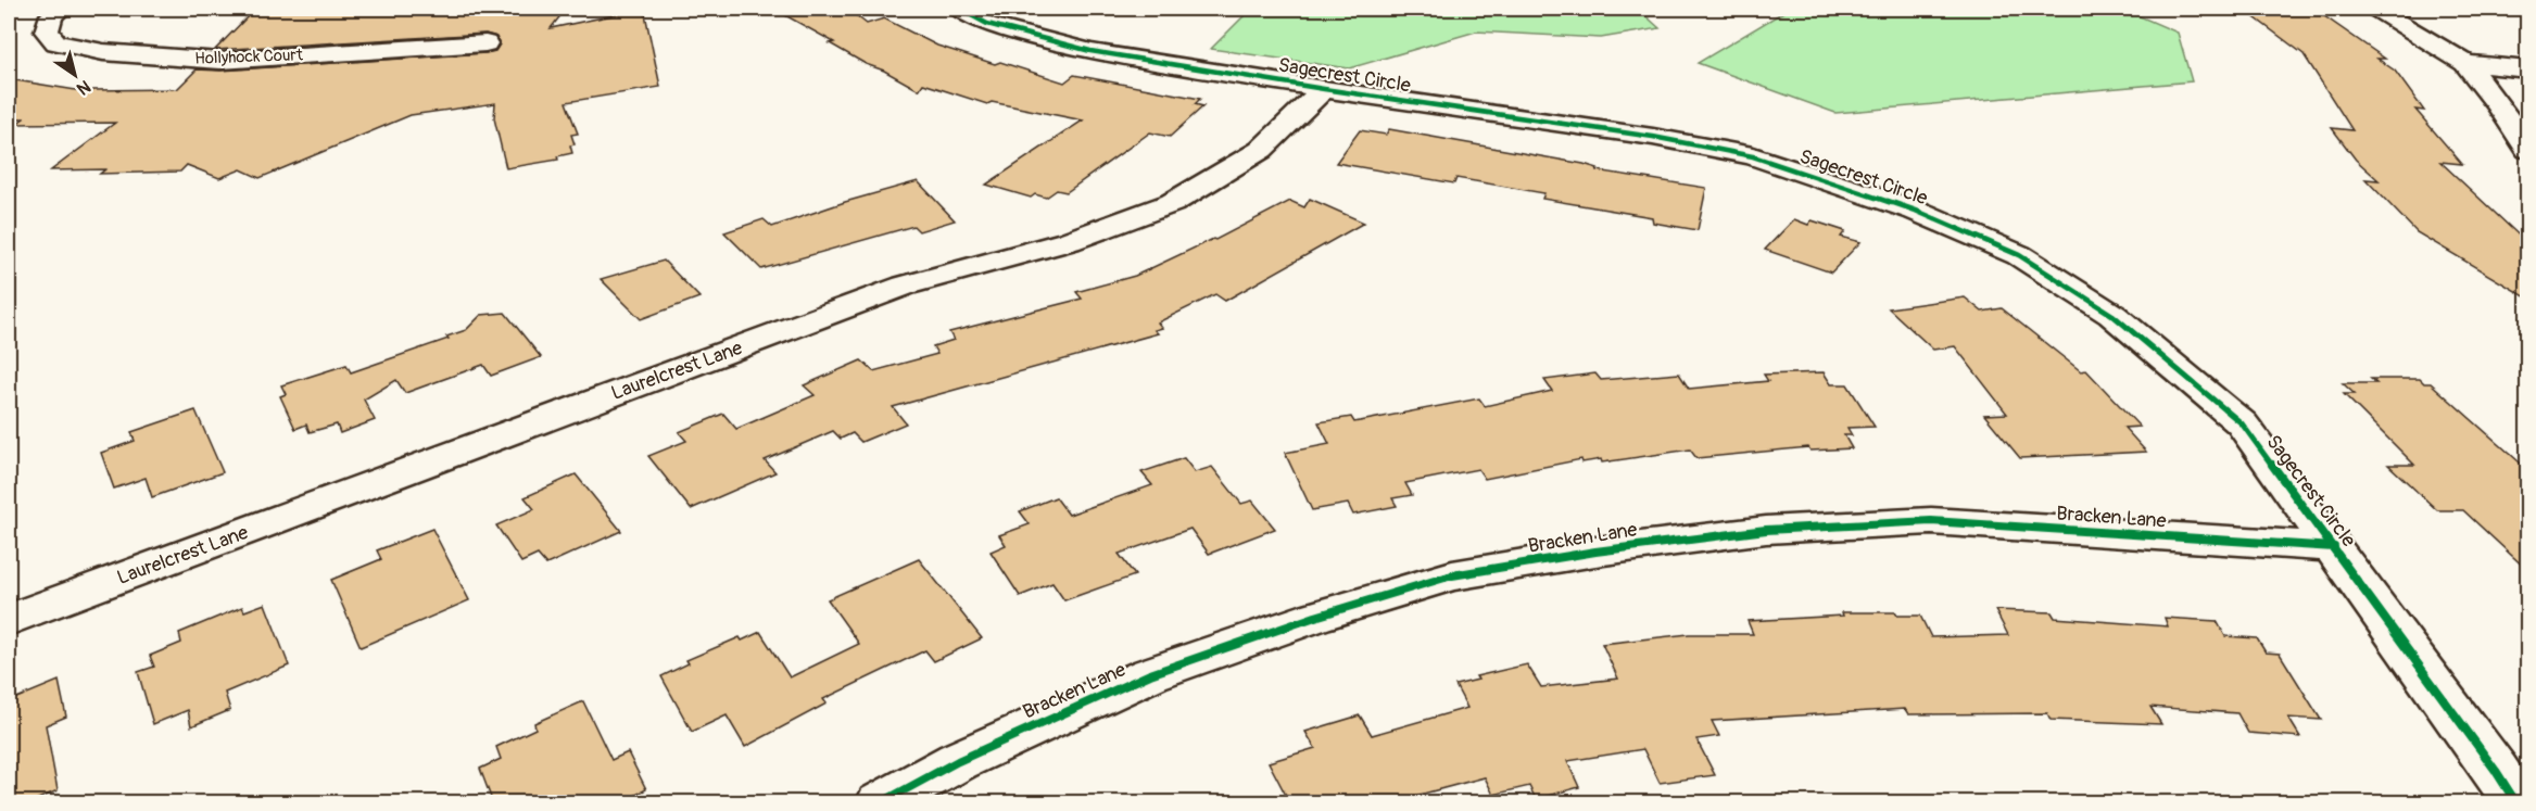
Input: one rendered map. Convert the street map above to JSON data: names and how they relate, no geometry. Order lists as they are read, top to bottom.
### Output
{
  "streets": {
    "street": [
      "Hollyhock Court",
      "Sagecrest Circle",
      "Laurelcrest Lane",
      "Bracken Lane"
    ]
  },
  "crossings": [
    ["Sagecrest Circle", "Laurelcrest Lane"],
    ["Sagecrest Circle", "Bracken Lane"]
  ],
  "north": "bottom right"
}
